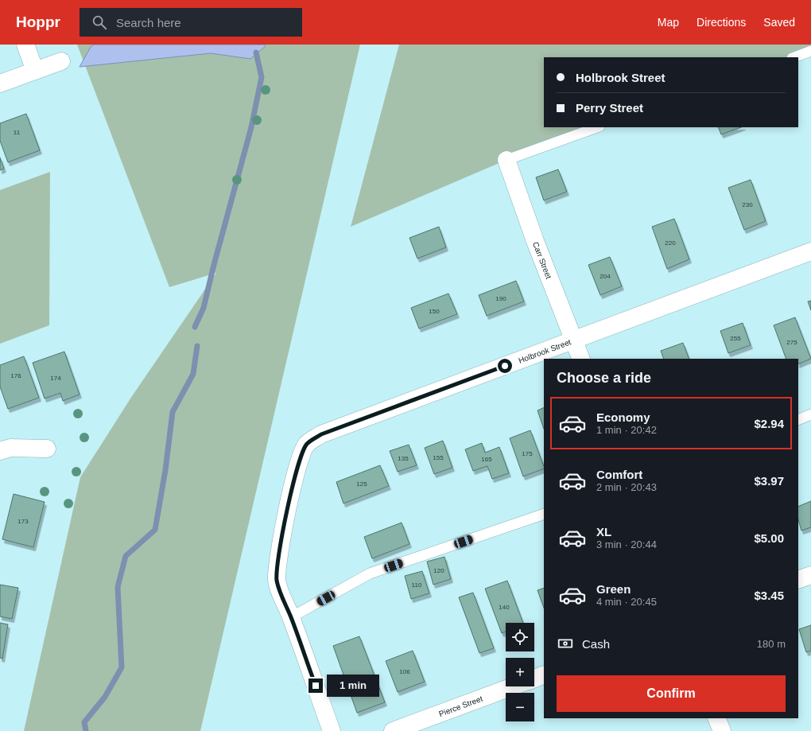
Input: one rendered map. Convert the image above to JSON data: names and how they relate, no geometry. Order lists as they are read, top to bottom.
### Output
{
  "streets": {
    "street": ["Carr Street", "Holbrook Street", "Pierce Street"]
  },
  "crossings": [
    ["Carr Street", "Holbrook Street"]
  ],
  "house_numbers": [
    "11",
    "230",
    "220",
    "204",
    "190",
    "150",
    "255",
    "275",
    "176",
    "174",
    "175",
    "155",
    "135",
    "165",
    "125",
    "173",
    "120",
    "110",
    "140",
    "106"
  ],
  "page": {
    "header": "Hoppr",
    "search": "Search here",
    "nav": ["Map", "Directions", "Saved"],
    "banner": ["Holbrook Street", "Perry Street"],
    "heading": "Choose a ride",
    "list": [
      {
        "name": "Economy",
        "note": "1 min · 20:42",
        "value": "$2.94"
      },
      {
        "name": "Comfort",
        "note": "2 min · 20:43",
        "value": "$3.97"
      },
      {
        "name": "XL",
        "note": "3 min · 20:44",
        "value": "$5.00"
      },
      {
        "name": "Green",
        "note": "4 min · 20:45",
        "value": "$3.45"
      }
    ],
    "map_buttons": ["+", "−"],
    "pay": ["Cash", "180 m"],
    "buttons": "Confirm",
    "bubble": "1 min"
  }
}
